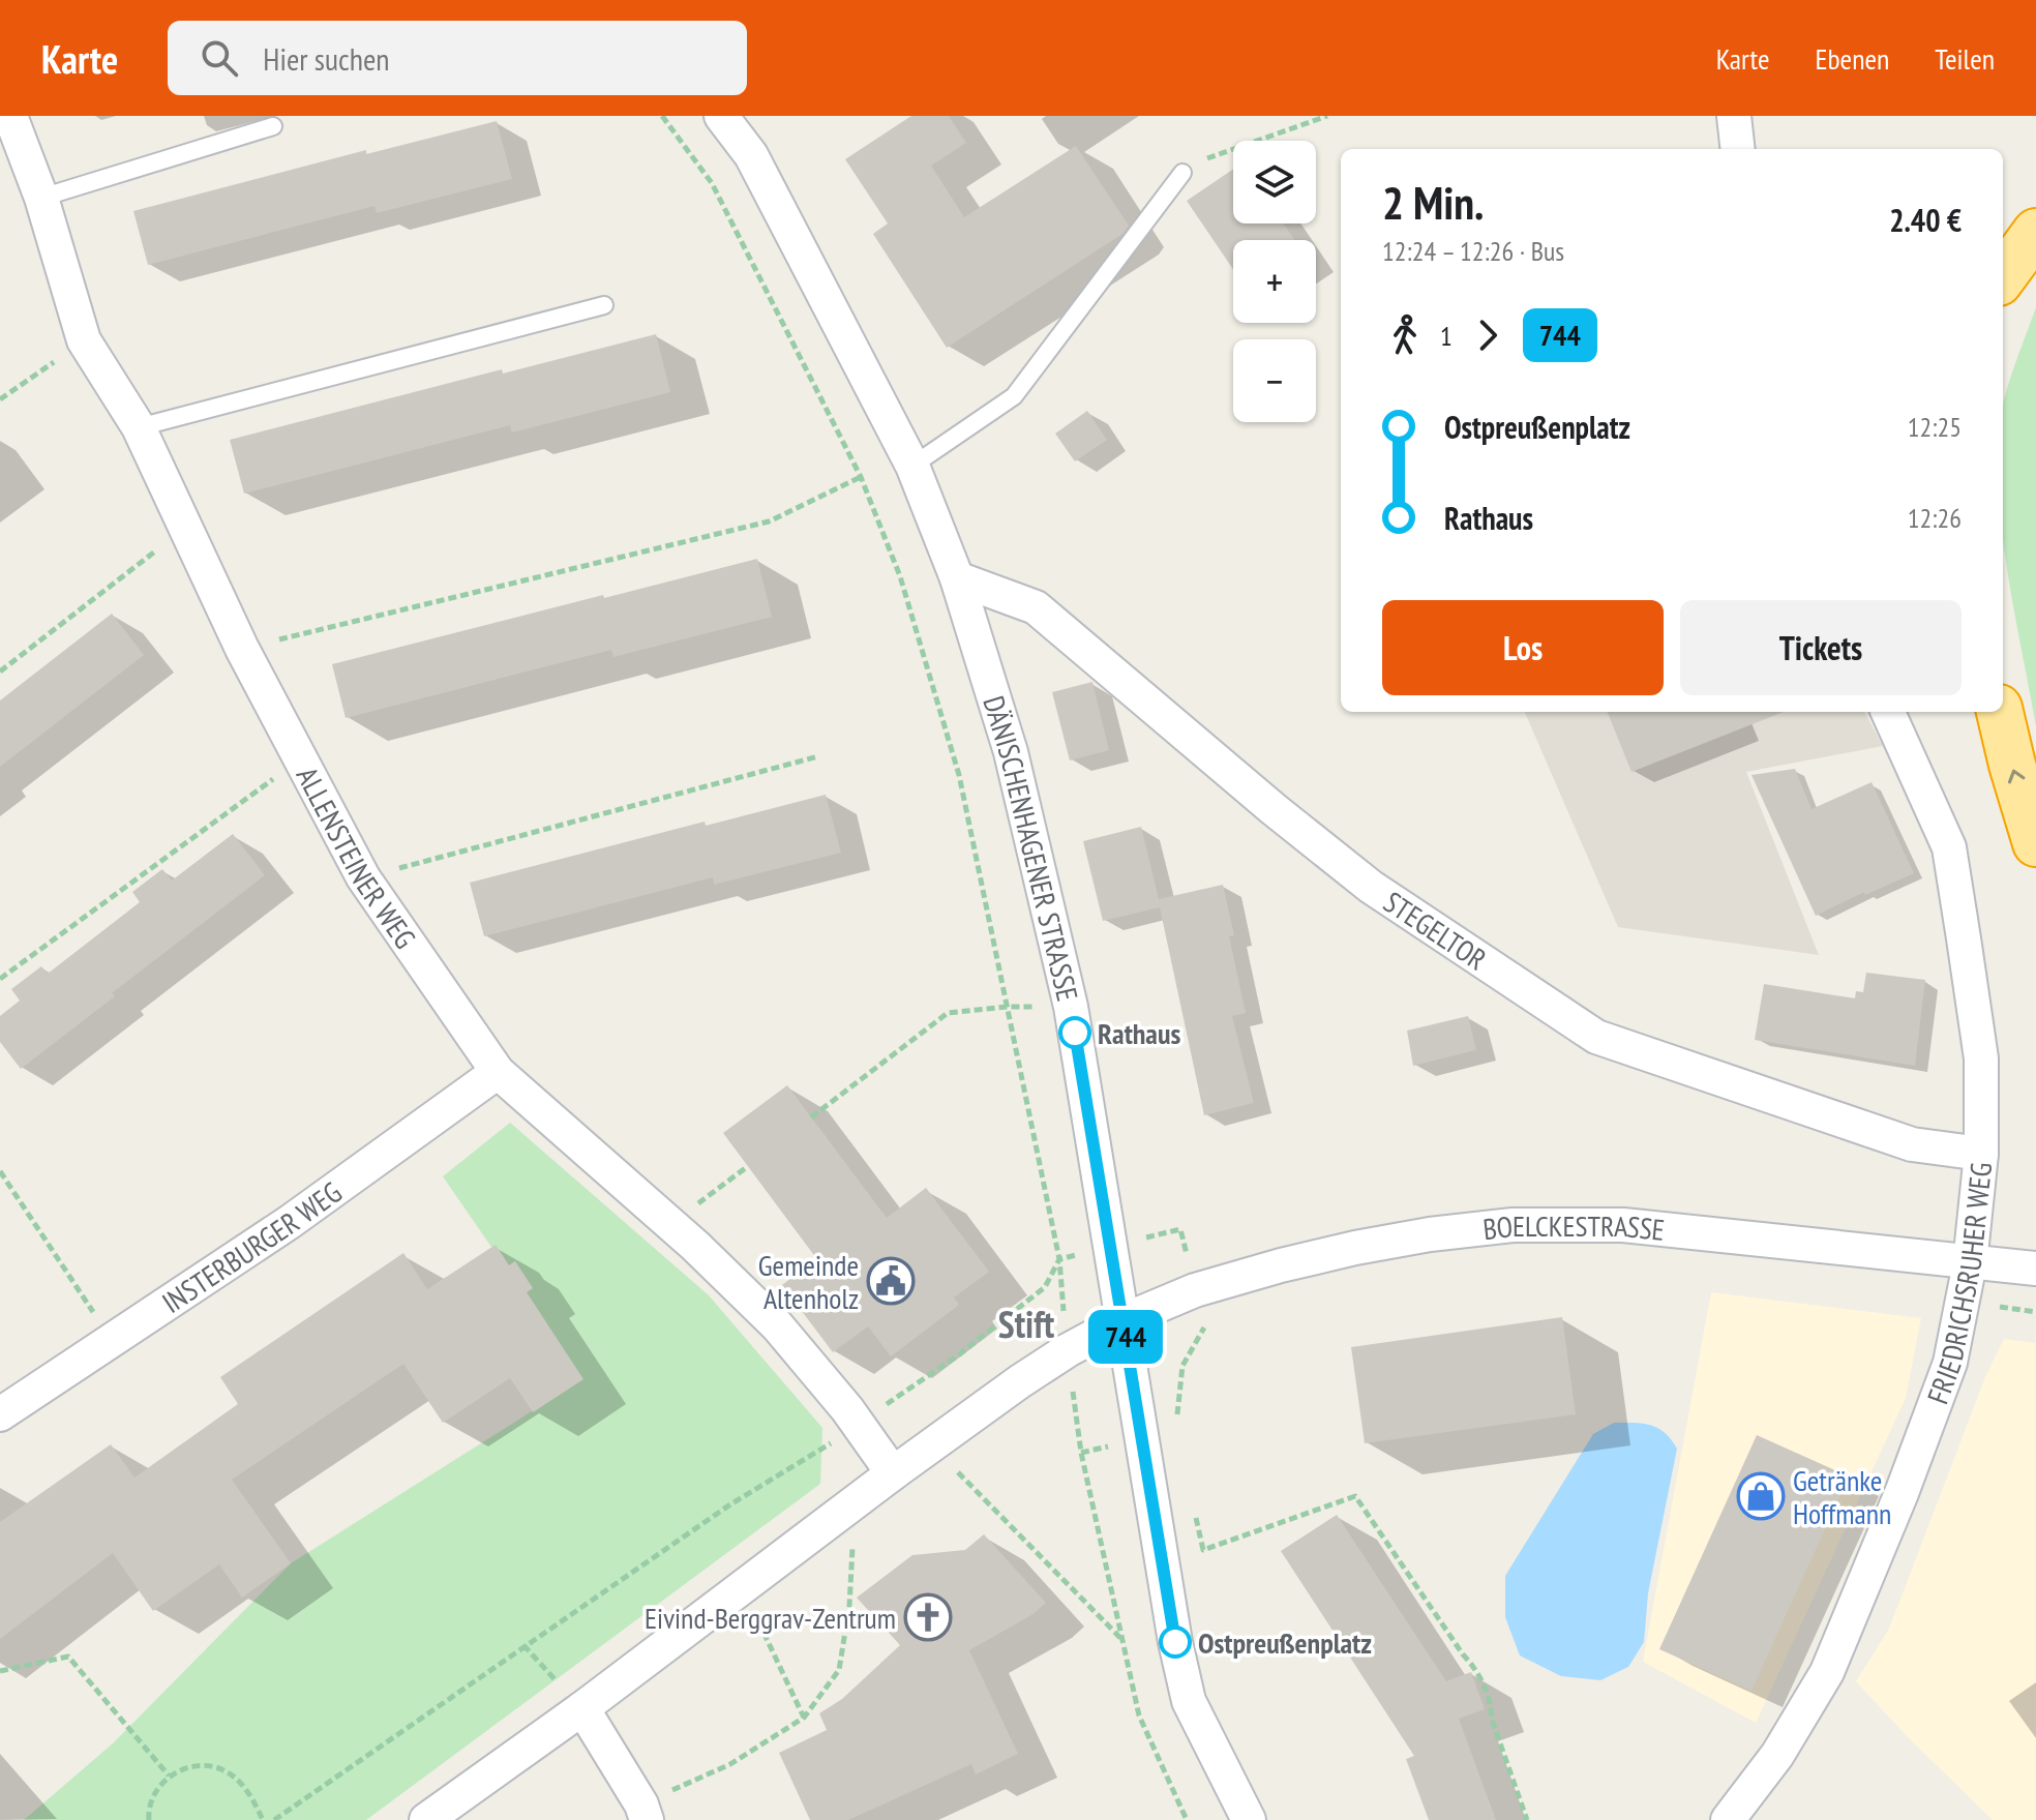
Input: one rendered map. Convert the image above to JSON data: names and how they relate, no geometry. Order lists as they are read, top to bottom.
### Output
{
  "streets": {
    "street": [
      "DÄNISCHENHAGENER STRASSE",
      "ALLENSTEINER WEG",
      "STEGELTOR",
      "BOELCKESTRASSE",
      "INSTERBURGER WEG",
      "FRIEDRICHSRUHER WEG"
    ]
  },
  "crossings": [
    ["DÄNISCHENHAGENER STRASSE", "STEGELTOR"],
    ["DÄNISCHENHAGENER STRASSE", "BOELCKESTRASSE"],
    ["ALLENSTEINER WEG", "INSTERBURGER WEG"],
    ["STEGELTOR", "FRIEDRICHSRUHER WEG"],
    ["BOELCKESTRASSE", "FRIEDRICHSRUHER WEG"]
  ],
  "districts": ["Stift"],
  "places": {
    "other": ["Rathaus", "Ostpreußenplatz"],
    "public building": ["Gemeinde Altenholz"],
    "shop": ["Getränke Hoffmann"],
    "church": ["Eivind-Berggrav-Zentrum"]
  },
  "lines": ["bus line 744"],
  "page": {
    "header": "Karte",
    "search": "Hier suchen",
    "nav": ["Karte", "Ebenen", "Teilen"],
    "on_map": "744",
    "map_buttons": ["+", "−"],
    "heading": ["2 Min.", "12:24 – 12:26 · Bus", "2.40 €"],
    "legs": ["1", "744"],
    "list": [
      {
        "name": "Ostpreußenplatz",
        "value": "12:25"
      },
      {
        "name": "Rathaus",
        "value": "12:26"
      }
    ],
    "buttons": ["Los", "Tickets"]
  }
}
